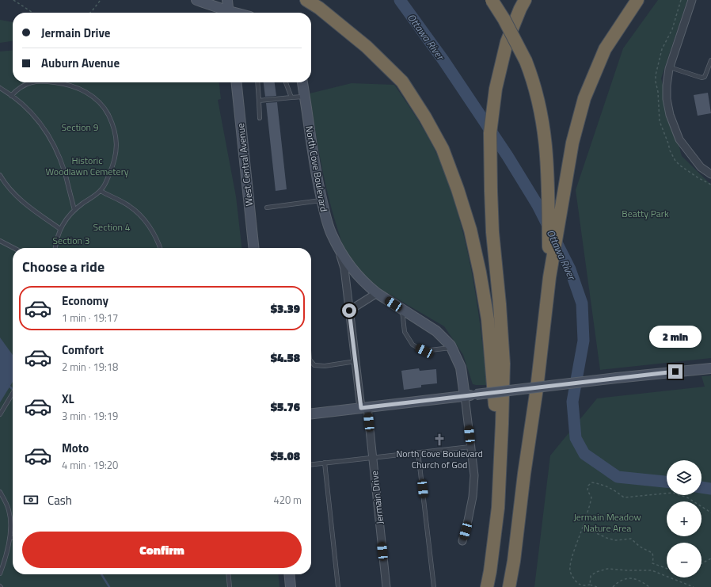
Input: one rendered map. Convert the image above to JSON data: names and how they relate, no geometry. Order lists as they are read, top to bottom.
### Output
{
  "streets": {
    "street": ["West Central Avenue", "North Cove Boulevard", "Jermain Drive"]
  },
  "crossings": [
    ["North Cove Boulevard", "Jermain Drive"]
  ],
  "water": ["Ottawa River"],
  "parks": [
    "Section 9",
    "Historic Woodlawn Cemetery",
    "Beatty Park",
    "Section 4",
    "Section 3",
    "Jermain Meadow Nature Area"
  ],
  "places": {
    "church": ["North Cove Boulevard Church of God"]
  },
  "page": {
    "banner": ["Jermain Drive", "Auburn Avenue"],
    "heading": "Choose a ride",
    "list": [
      {
        "name": "Economy",
        "note": "1 min · 19:17",
        "value": "$3.39"
      },
      {
        "name": "Comfort",
        "note": "2 min · 19:18",
        "value": "$4.58"
      },
      {
        "name": "XL",
        "note": "3 min · 19:19",
        "value": "$5.76"
      },
      {
        "name": "Moto",
        "note": "4 min · 19:20",
        "value": "$5.08"
      }
    ],
    "bubble": "2 min",
    "map_buttons": ["+", "−"],
    "pay": ["Cash", "420 m"],
    "buttons": "Confirm"
  }
}
